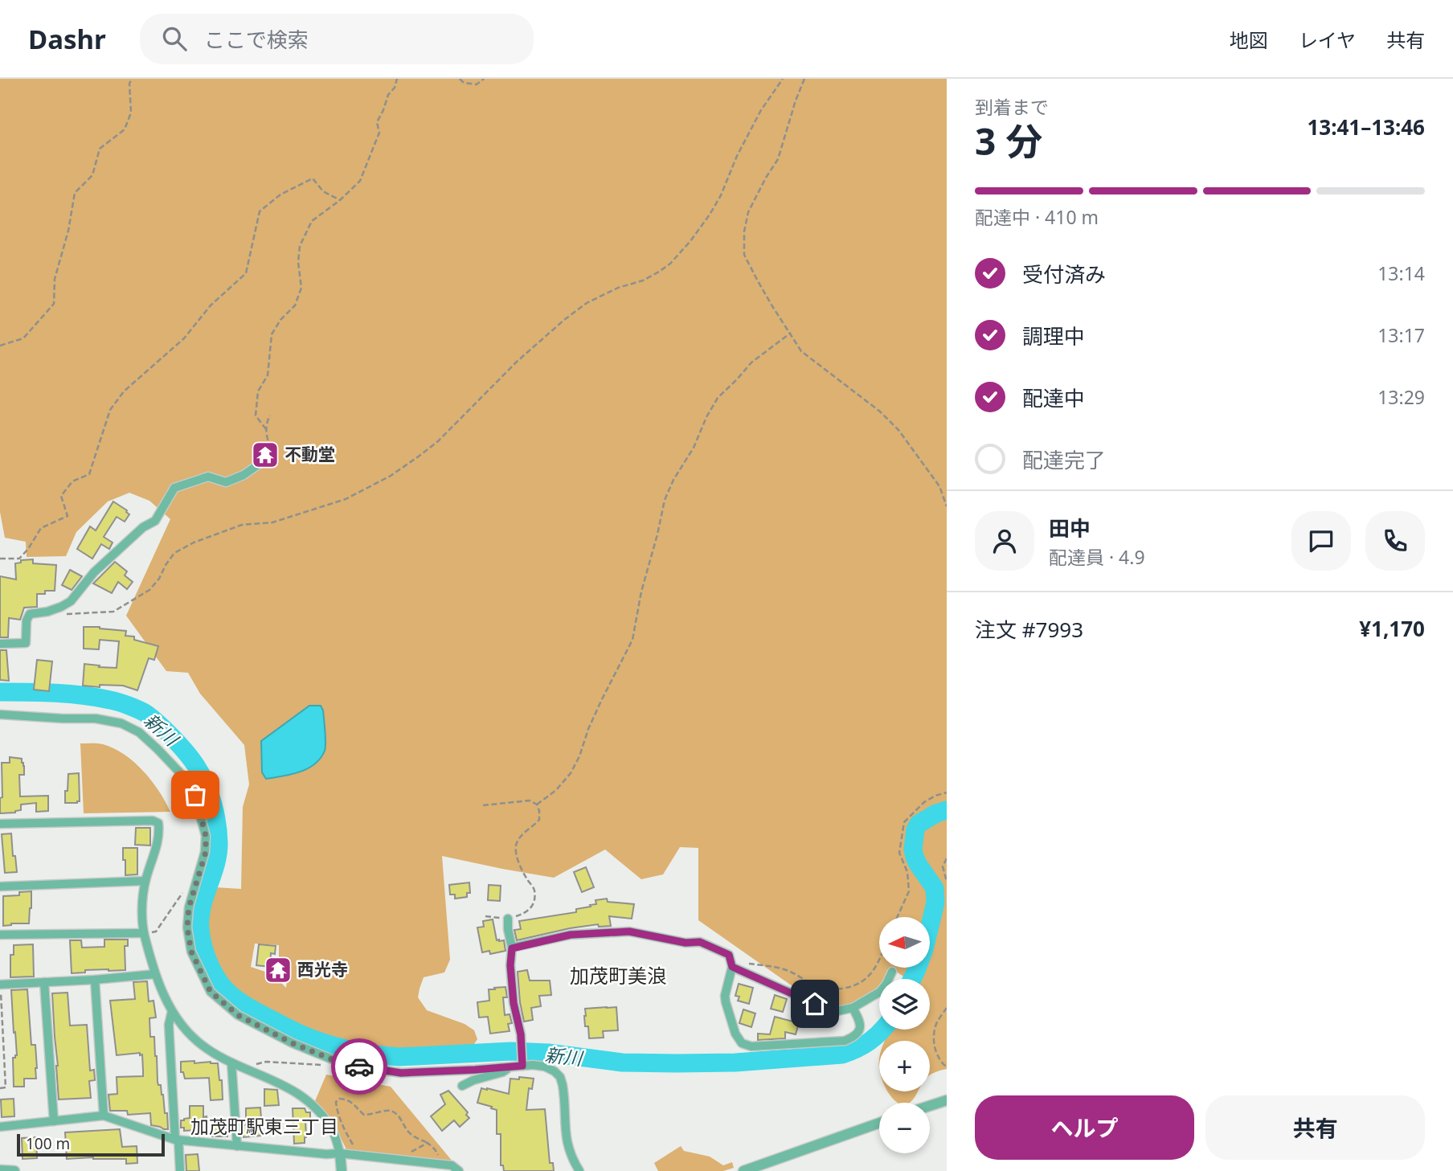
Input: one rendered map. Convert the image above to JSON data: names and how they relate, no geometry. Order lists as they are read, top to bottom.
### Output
{
  "districts": ["加茂町美浪", "加茂町駅東三丁目"],
  "water": ["新川"],
  "places": {
    "temple": ["不動堂", "西光寺"]
  },
  "scale_bar": "100 m",
  "north": "left",
  "page": {
    "header": "Dashr",
    "search": "ここで検索",
    "nav": ["地図", "レイヤ", "共有"],
    "heading": ["3 分", "到着まで", "13:41–13:46"],
    "panel": [
      "田中",
      "配達員 · 4.9",
      "注文 #7993",
      "¥1,170"
    ],
    "bar": "配達中 · 410 m",
    "list": [
      ["受付済み", "13:14"],
      ["調理中", "13:17"],
      ["配達中", "13:29"],
      "配達完了"
    ],
    "map_buttons": ["+", "−"],
    "buttons": ["ヘルプ", "共有"],
    "scale": "100 m"
  }
}
